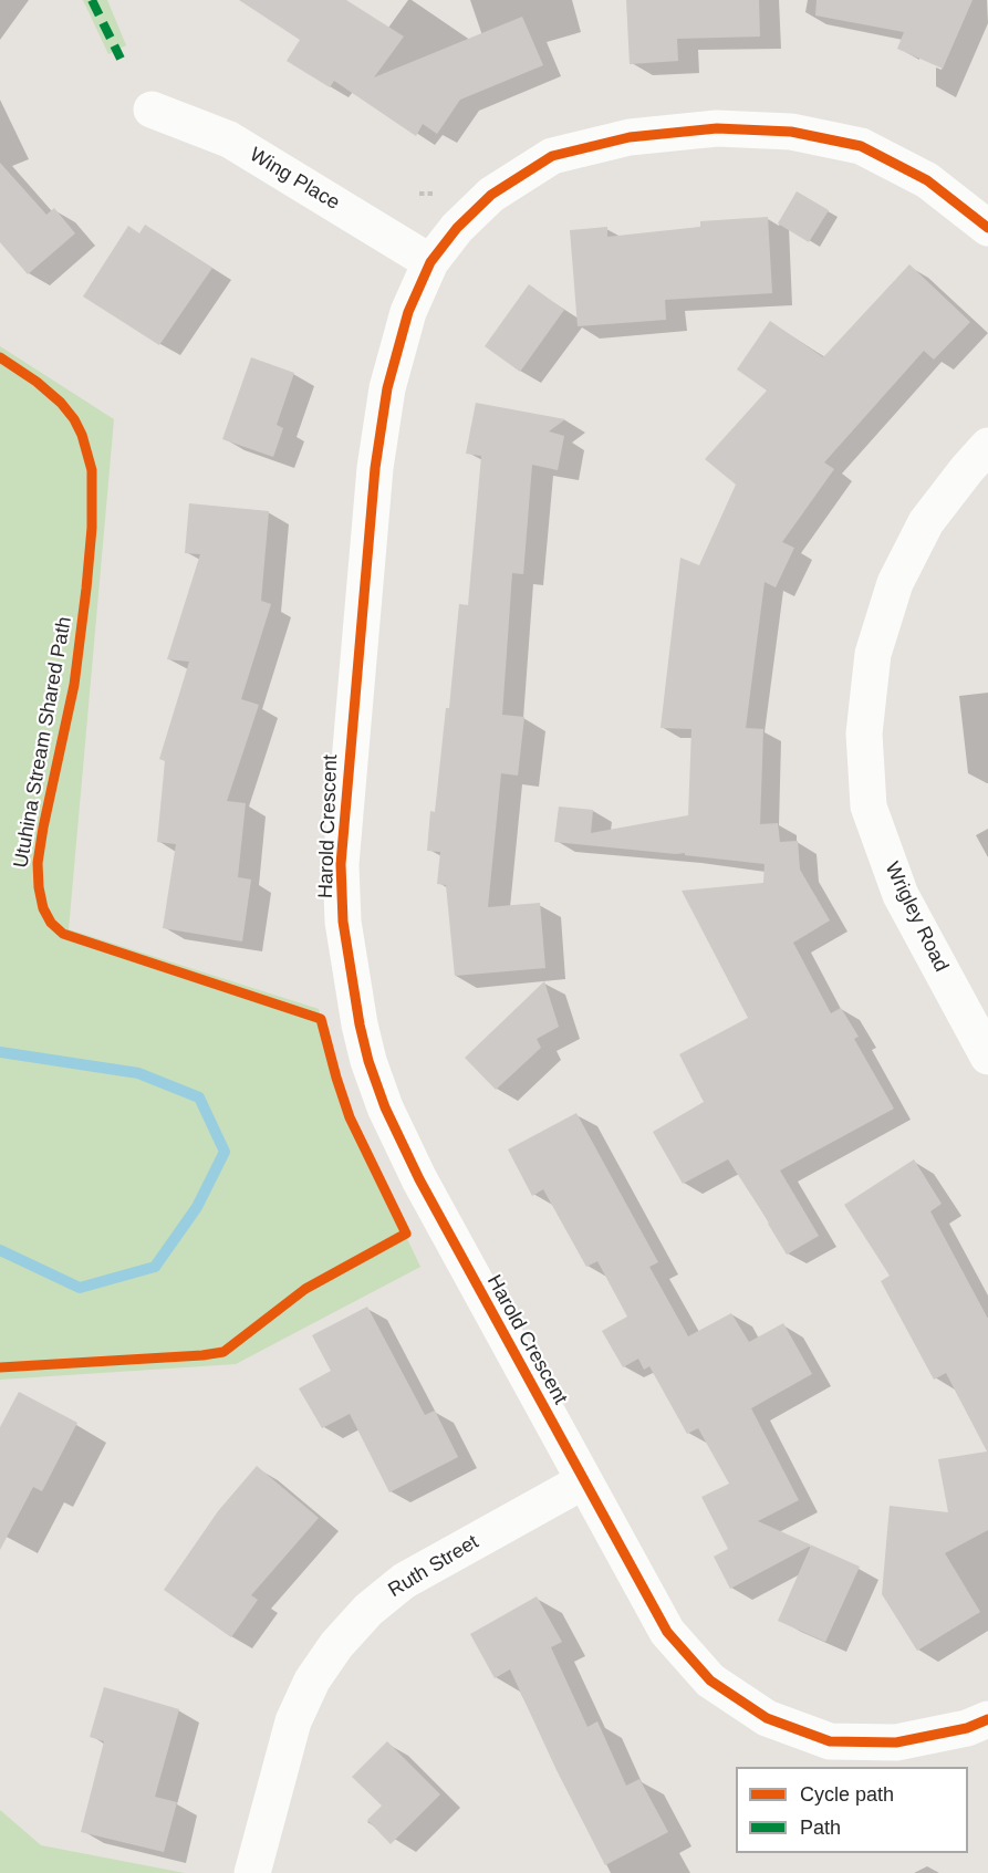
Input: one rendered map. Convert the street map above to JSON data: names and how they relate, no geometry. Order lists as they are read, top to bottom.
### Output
{
  "streets": {
    "street": [
      "Wing Place",
      "Harold Crescent",
      "Wrigley Road",
      "Ruth Street"
    ],
    "cycle path": ["Utuhina Stream Shared Path"]
  },
  "crossings": [
    ["Wing Place", "Harold Crescent"],
    ["Harold Crescent", "Ruth Street"]
  ],
  "legend": ["Cycle path", "Path"]
}
